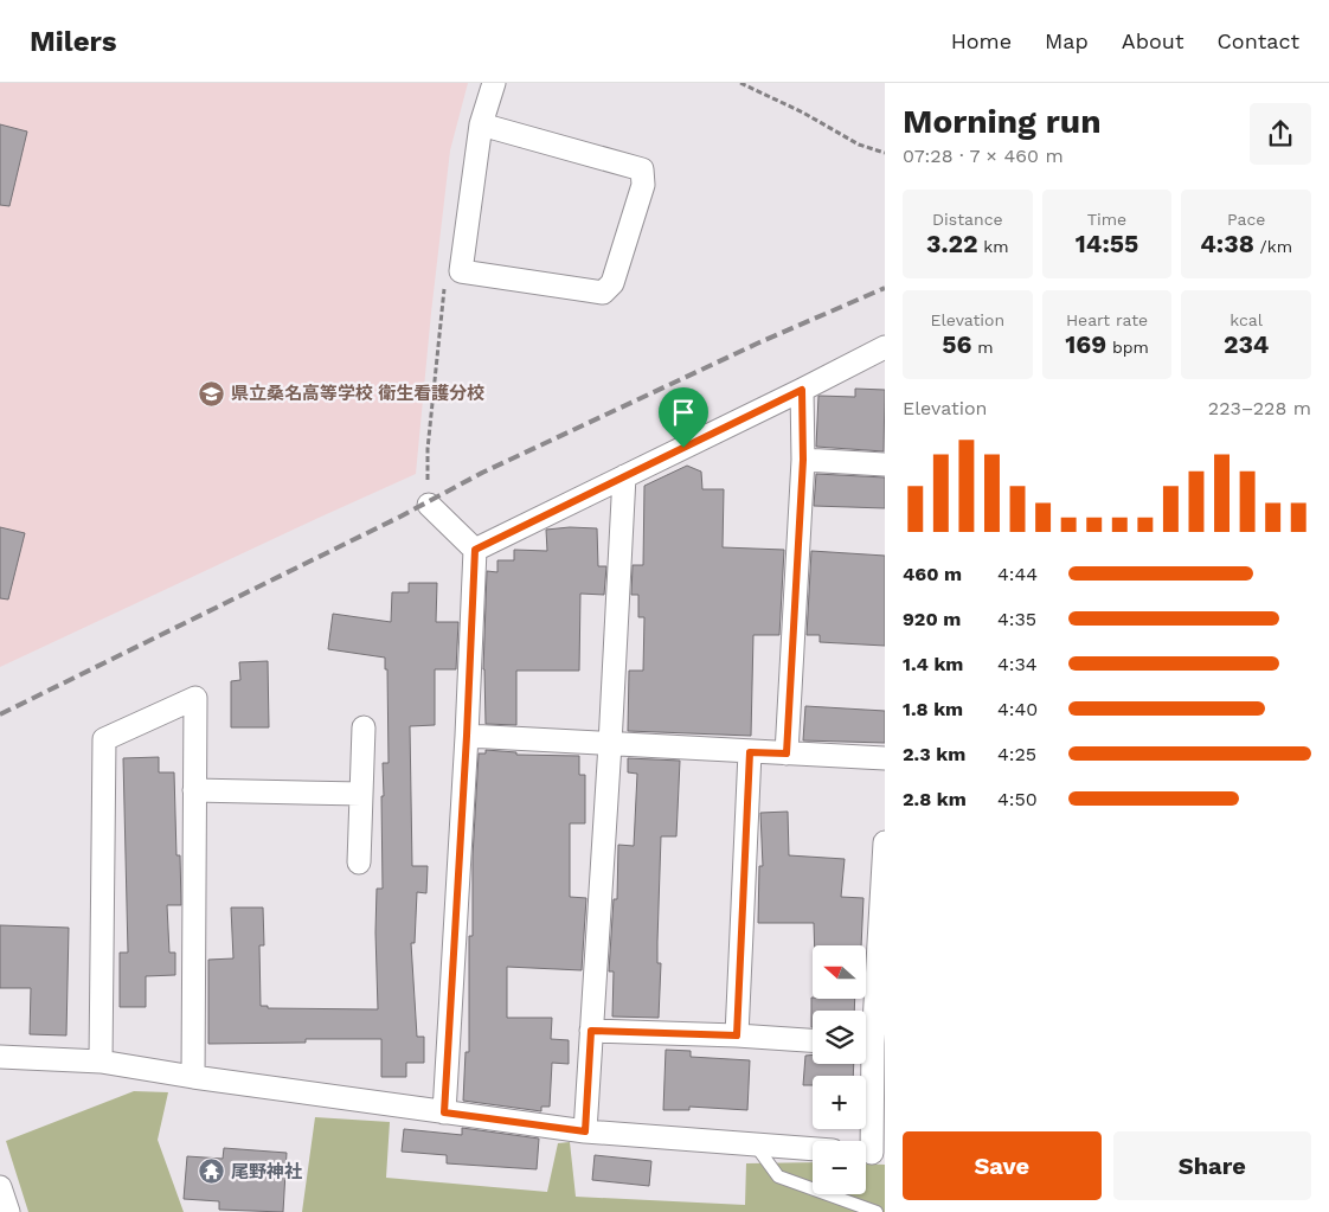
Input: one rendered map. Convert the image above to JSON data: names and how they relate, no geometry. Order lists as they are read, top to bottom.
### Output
{
  "places": {
    "school or university": ["県立桑名高等学校 衛生看護分校"],
    "temple": ["尾野神社"]
  },
  "north": "left",
  "page": {
    "header": "Milers",
    "nav": [
      "Home",
      "Map",
      "About",
      "Contact"
    ],
    "heading": ["Morning run", "07:28 · 7 × 460 m"],
    "stats": [
      ["Distance", "3.22 km"],
      ["Time", "14:55"],
      ["Pace", "4:38 /km"],
      ["Elevation", "56 m"],
      ["Heart rate", "169 bpm"],
      ["kcal", "234"]
    ],
    "chart": ["Elevation", "223–228 m"],
    "list": [
      {
        "name": "460 m",
        "note": "4:44"
      },
      {
        "name": "920 m",
        "note": "4:35"
      },
      {
        "name": "1.4 km",
        "note": "4:34"
      },
      {
        "name": "1.8 km",
        "note": "4:40"
      },
      {
        "name": "2.3 km",
        "note": "4:25"
      },
      {
        "name": "2.8 km",
        "note": "4:50"
      }
    ],
    "map_buttons": ["+", "−"],
    "buttons": ["Save", "Share"]
  }
}
